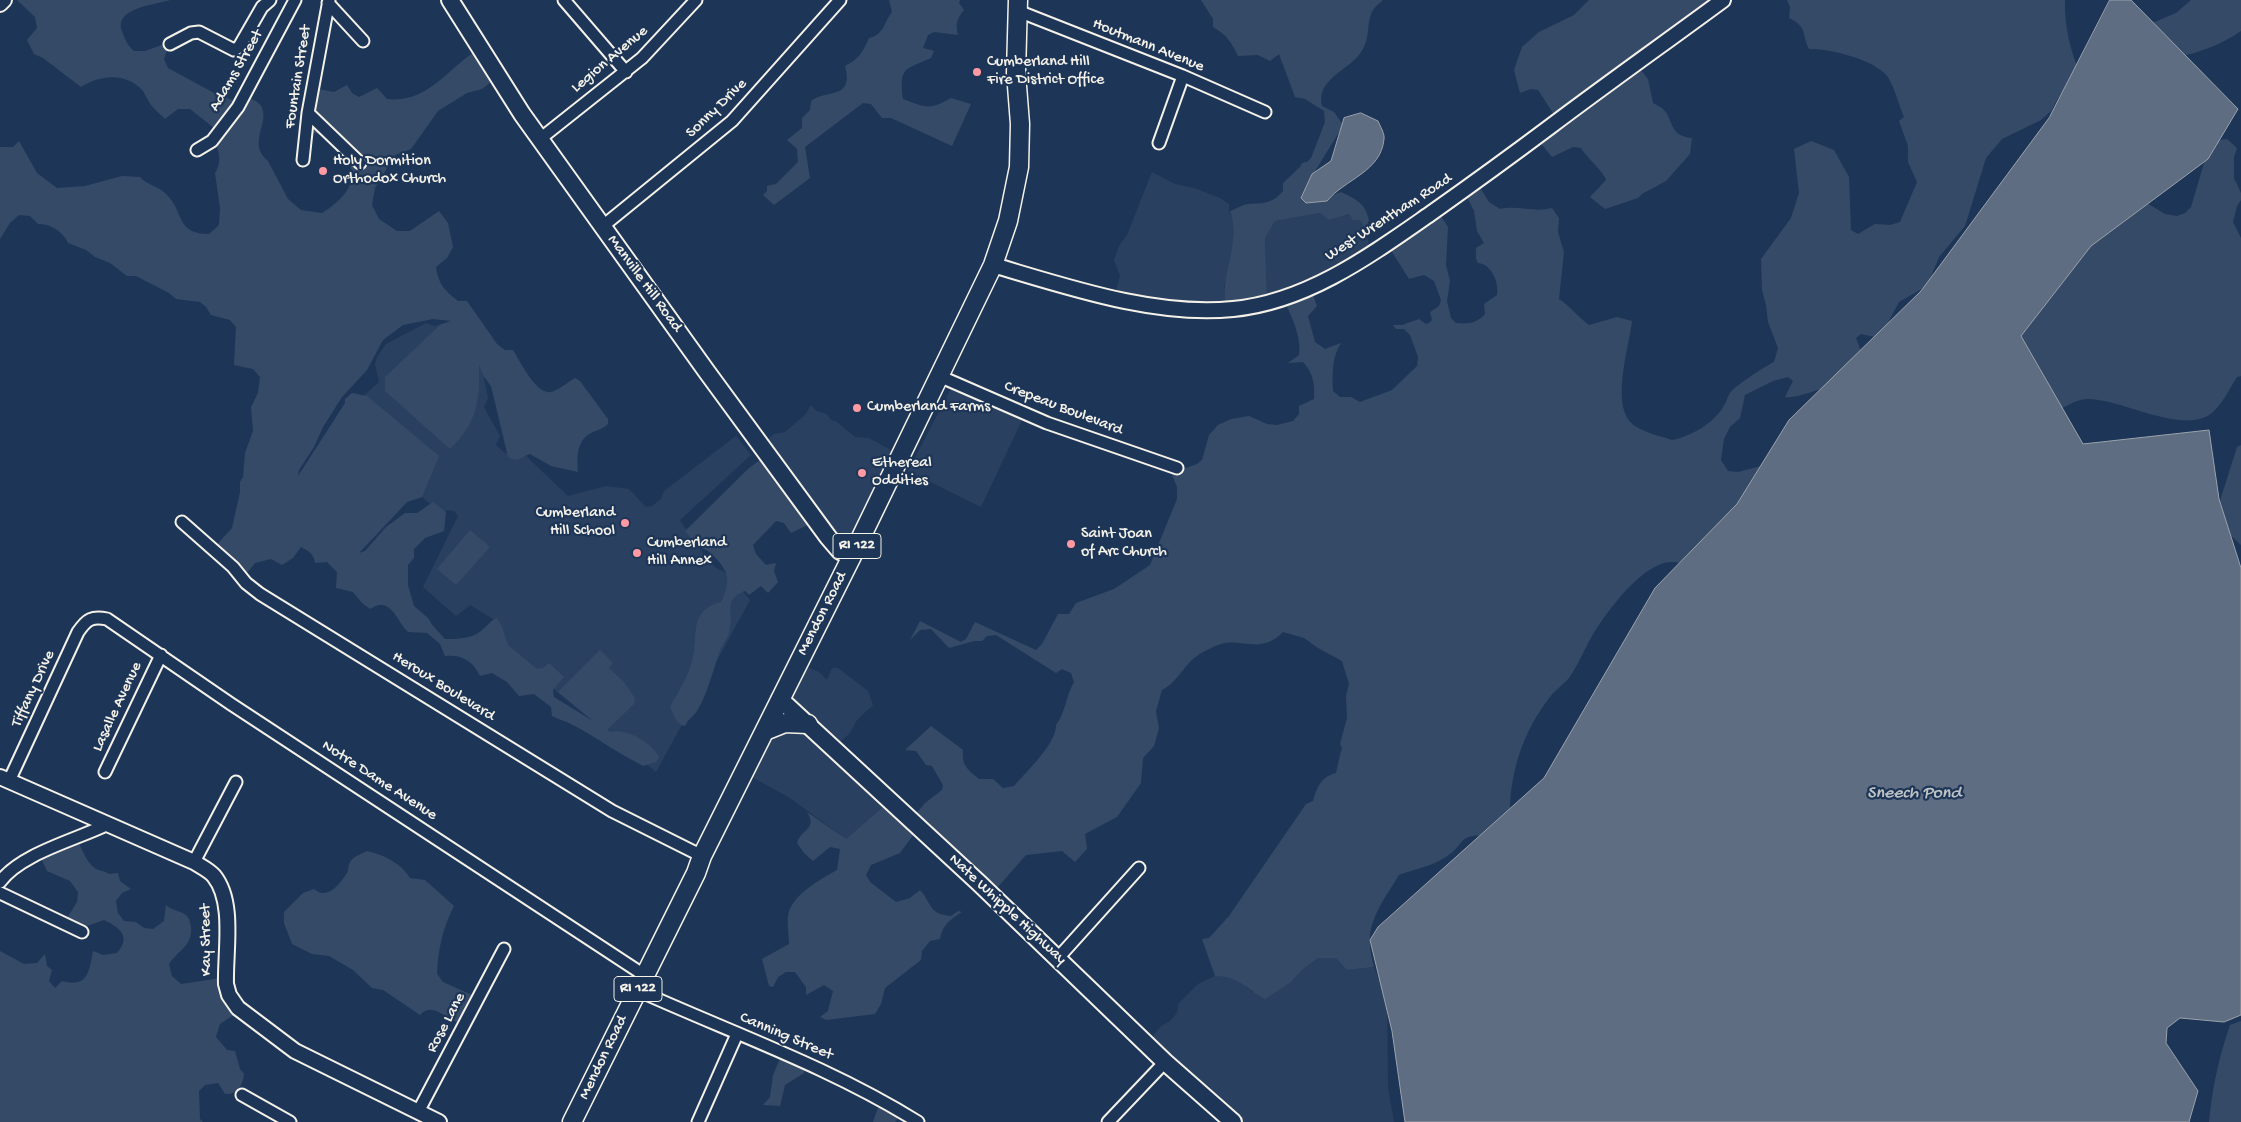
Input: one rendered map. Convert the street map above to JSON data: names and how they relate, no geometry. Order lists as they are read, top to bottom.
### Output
{
  "streets": {
    "main road": [
      "Manville Hill Road",
      "RI 122",
      "Mendon Road",
      "Nate Whipple Highway"
    ],
    "street": [
      "Houtmann Avenue",
      "Legion Avenue",
      "Adams Street",
      "Fountain Street",
      "Sonny Drive",
      "West Wrentham Road",
      "Crepeau Boulevard",
      "Heroux Boulevard",
      "Tiffany Drive",
      "Lasalle Avenue",
      "Notre Dame Avenue",
      "Kay Street",
      "Rose Lane",
      "Canning Street"
    ]
  },
  "crossings": [
    ["Houtmann Avenue", "Mendon Road"],
    ["Legion Avenue", "Manville Hill Road"],
    ["Sonny Drive", "Manville Hill Road"],
    ["West Wrentham Road", "Mendon Road"],
    ["Manville Hill Road", "Mendon Road"],
    ["Crepeau Boulevard", "Mendon Road"],
    ["Mendon Road", "Heroux Boulevard"],
    ["Mendon Road", "Notre Dame Avenue"],
    ["Mendon Road", "Nate Whipple Highway"],
    ["Mendon Road", "Canning Street"],
    ["Tiffany Drive", "Notre Dame Avenue"],
    ["Tiffany Drive", "Kay Street"],
    ["Lasalle Avenue", "Notre Dame Avenue"],
    ["Notre Dame Avenue", "Canning Street"],
    ["Kay Street", "Rose Lane"]
  ],
  "water": ["Sneech Pond"],
  "places": [
    "Cumberland Hill Fire District Office",
    "Holy Dormition Orthodox Church",
    "Cumberland Farms",
    "Ethereal Oddities",
    "Cumberland Hill School",
    "Saint Joan of Arc Church",
    "Cumberland Hill Annex"
  ]
}
